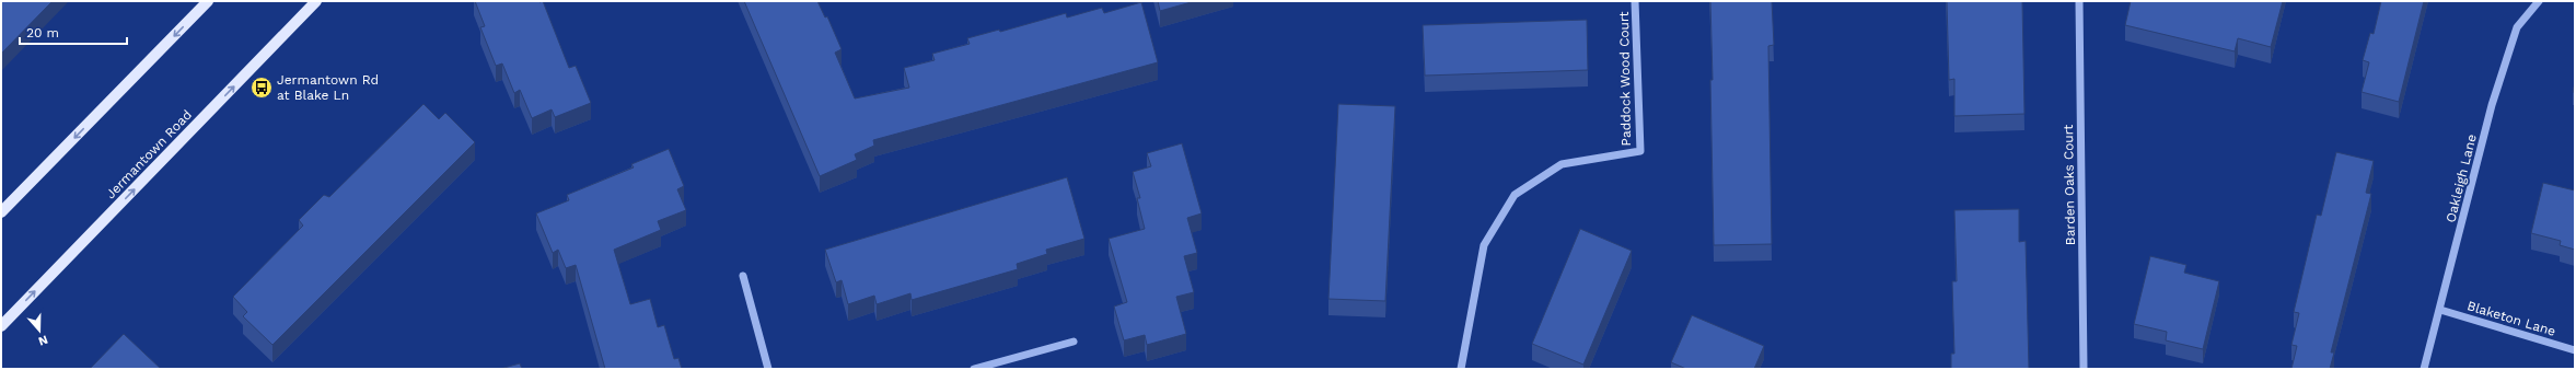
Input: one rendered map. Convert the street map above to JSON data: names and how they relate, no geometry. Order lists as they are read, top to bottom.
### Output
{
  "streets": {
    "main road": ["Jermantown Road"],
    "street": [
      "Paddock Wood Court",
      "Oakleigh Lane",
      "Barden Oaks Court",
      "Blaketon Lane"
    ]
  },
  "crossings": [
    ["Oakleigh Lane", "Blaketon Lane"]
  ],
  "places": {
    "bus stop": ["Jermantown Rd at Blake Ln"]
  },
  "scale_bar": "20 m",
  "north": "bottom"
}
